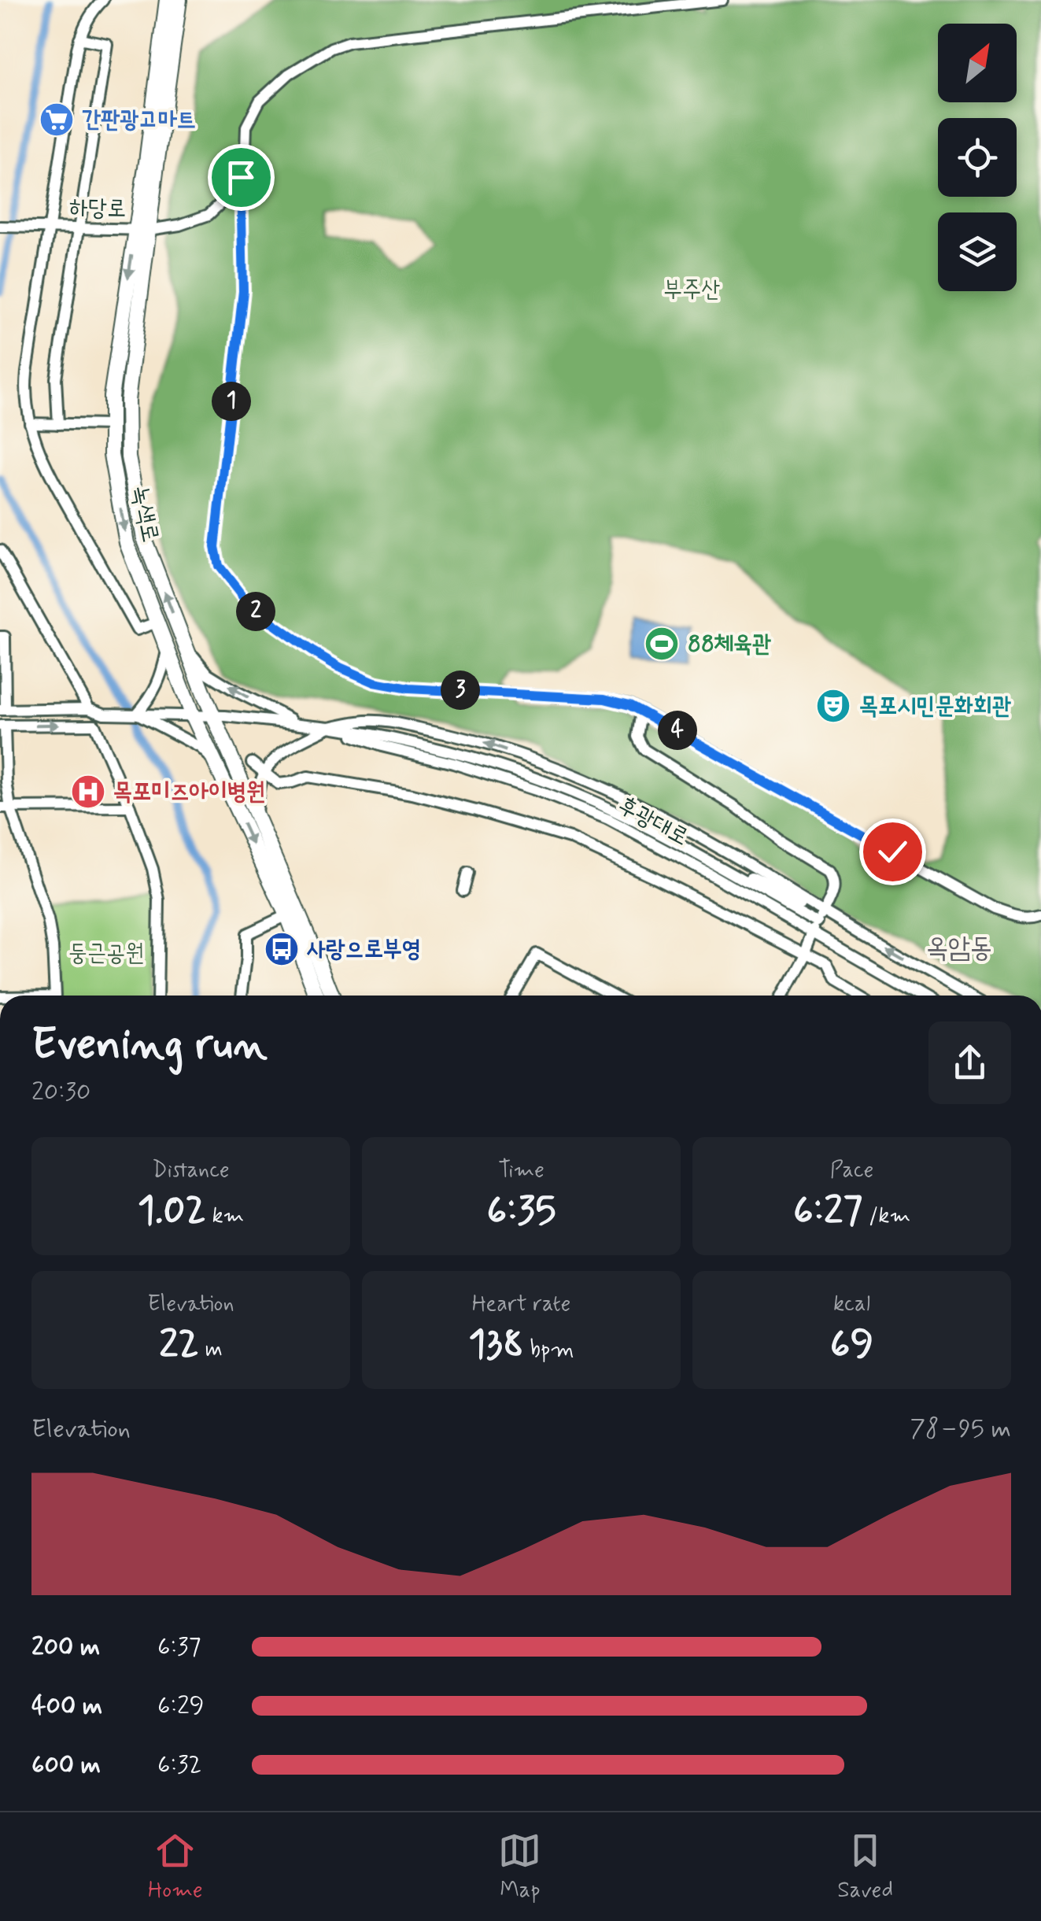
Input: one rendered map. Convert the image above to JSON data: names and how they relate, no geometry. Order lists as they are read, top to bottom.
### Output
{
  "streets": {
    "main road": ["녹색로"],
    "street": ["하당로", "후광대로"]
  },
  "crossings": [
    ["하당로", "녹색로"],
    ["녹색로", "후광대로"]
  ],
  "districts": ["옥암동"],
  "parks": ["부주산", "둥근공원"],
  "places": {
    "supermarket": ["간판광고마트"],
    "sports": ["88체육관"],
    "theatre": ["목포시민문화회관"],
    "hospital": ["목포미즈아이병원"],
    "bus stop": ["사랑으로부영"]
  },
  "north": "top right",
  "page": {
    "pins": [
      "1",
      "2",
      "3",
      "4"
    ],
    "heading": ["Evening run", "20:30"],
    "stats": [
      ["Distance", "1.02 km"],
      ["Time", "6:35"],
      ["Pace", "6:27 /km"],
      ["Elevation", "22 m"],
      ["Heart rate", "138 bpm"],
      ["kcal", "69"]
    ],
    "chart": ["Elevation", "78–95 m"],
    "list": [
      {
        "name": "200 m",
        "note": "6:37"
      },
      {
        "name": "400 m",
        "note": "6:29"
      },
      {
        "name": "600 m",
        "note": "6:32"
      }
    ],
    "tabs": ["Home", "Map", "Saved"]
  }
}
